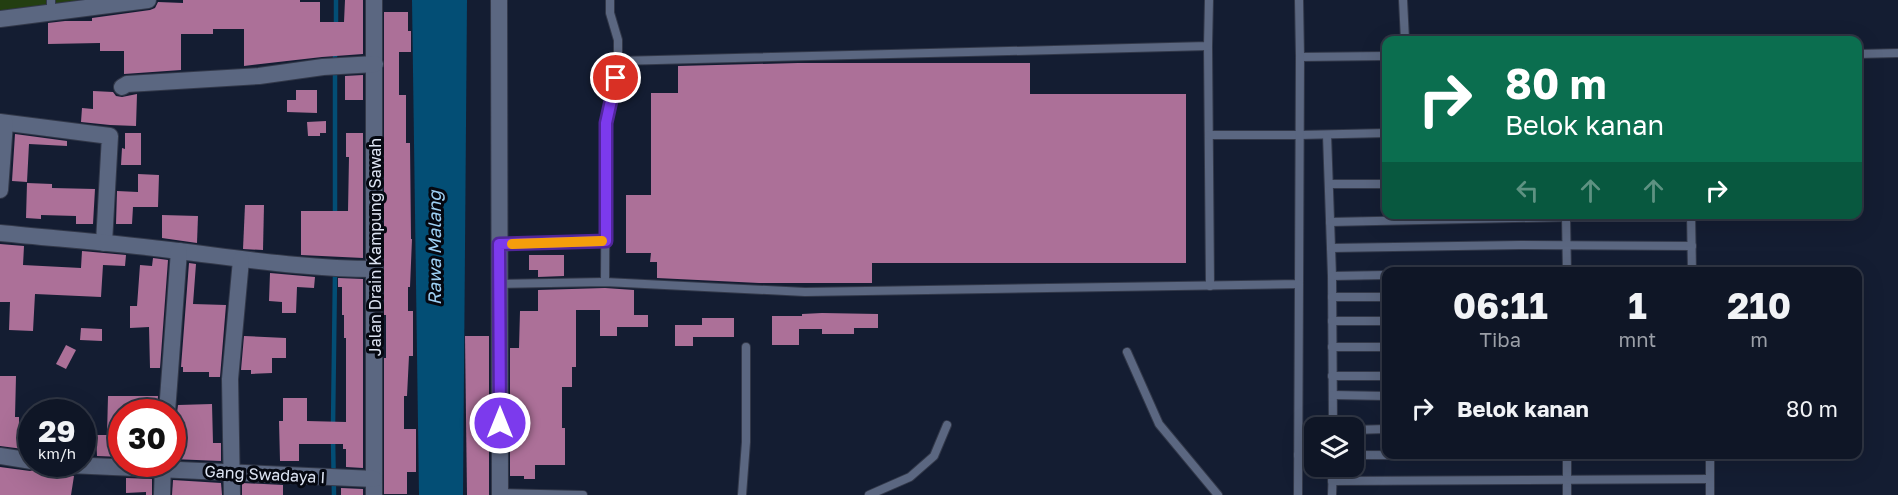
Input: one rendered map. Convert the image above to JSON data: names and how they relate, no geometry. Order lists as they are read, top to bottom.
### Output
{
  "streets": {
    "street": ["Jalan Drain Kampung Sawah", "Gang Swadaya I"]
  },
  "crossings": [
    ["Jalan Drain Kampung Sawah", "Gang Swadaya I"]
  ],
  "water": ["Rawa Malang"],
  "page": {
    "turn": ["80 m", "Belok kanan"],
    "eta": [
      "06:11",
      "Tiba",
      "1",
      "mnt",
      "210",
      "m"
    ],
    "list": [
      {
        "name": "Belok kanan",
        "value": "80 m"
      }
    ],
    "speed": "29 km/h",
    "limit": "30"
  }
}
